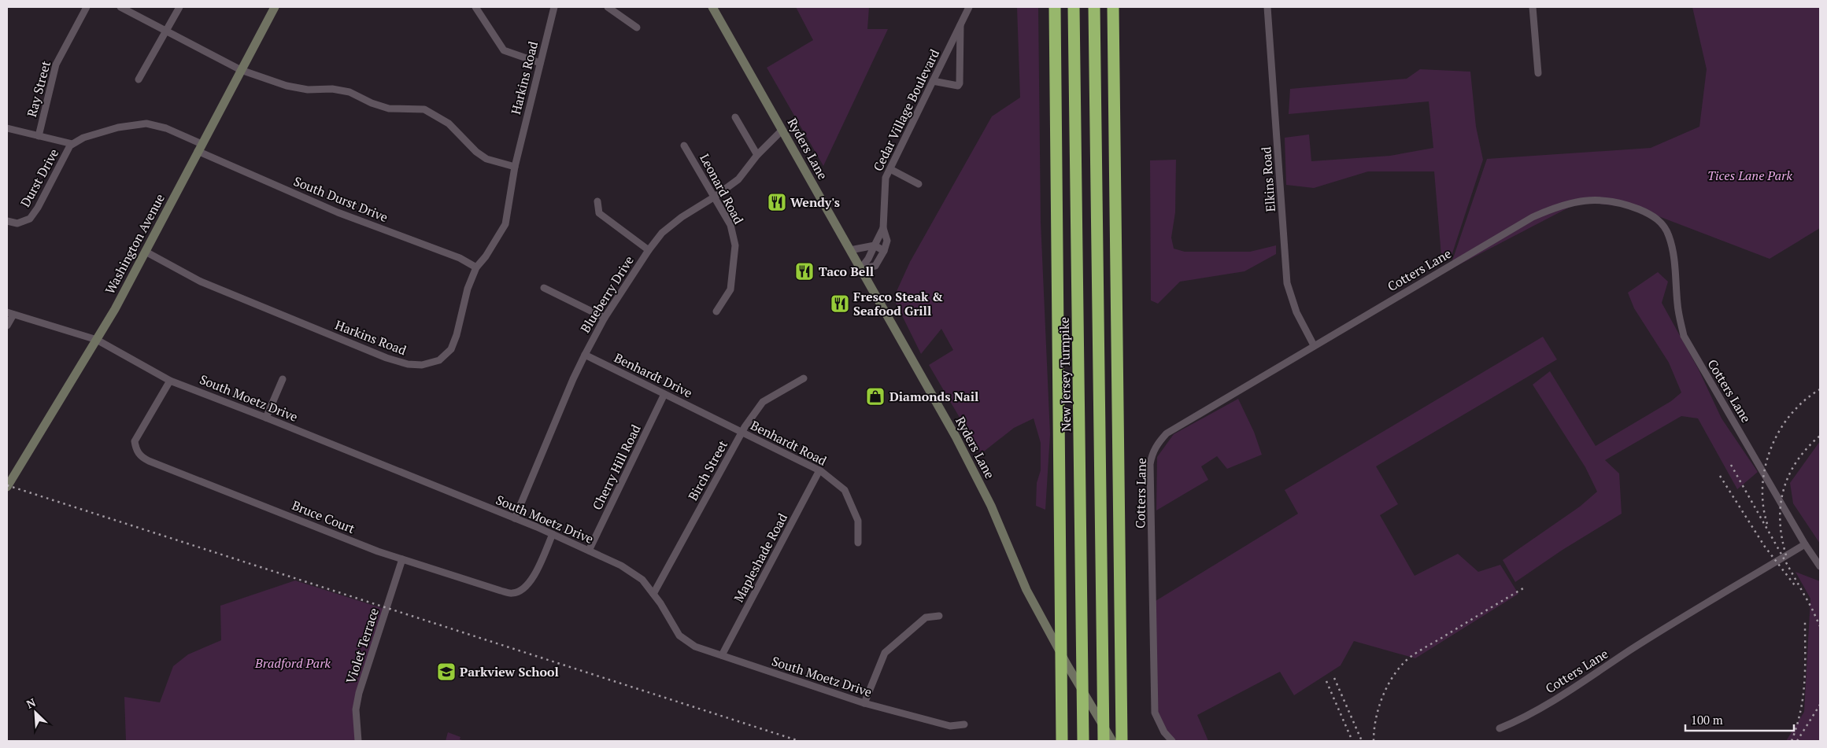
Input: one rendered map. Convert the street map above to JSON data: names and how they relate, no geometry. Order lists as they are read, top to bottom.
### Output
{
  "streets": {
    "highway": ["New Jersey Turnpike"],
    "main road": ["Ryders Lane", "Washington Avenue"],
    "street": [
      "Harkins Road",
      "Ray Street",
      "Cedar Village Boulevard",
      "Durst Drive",
      "Elkins Road",
      "Leonard Road",
      "South Durst Drive",
      "Cotters Lane",
      "Blueberry Drive",
      "Benhardt Drive",
      "South Moetz Drive",
      "Benhardt Road",
      "Cherry Hill Road",
      "Birch Street",
      "Bruce Court",
      "Mapleshade Road",
      "Violet Terrace"
    ]
  },
  "crossings": [
    ["Harkins Road", "South Durst Drive"],
    ["Harkins Road", "Washington Avenue"],
    ["Cedar Village Boulevard", "Ryders Lane"],
    ["Ryders Lane", "Blueberry Drive"],
    ["Durst Drive", "South Durst Drive"],
    ["Durst Drive", "Washington Avenue"],
    ["Elkins Road", "Cotters Lane"],
    ["Leonard Road", "Blueberry Drive"],
    ["South Durst Drive", "Washington Avenue"],
    ["Washington Avenue", "South Moetz Drive"],
    ["Blueberry Drive", "Benhardt Drive"],
    ["Blueberry Drive", "South Moetz Drive"],
    ["Benhardt Drive", "Benhardt Road"],
    ["Benhardt Drive", "Cherry Hill Road"],
    ["South Moetz Drive", "Cherry Hill Road"],
    ["South Moetz Drive", "Birch Street"],
    ["South Moetz Drive", "Bruce Court"],
    ["South Moetz Drive", "Mapleshade Road"],
    ["Benhardt Road", "Birch Street"],
    ["Benhardt Road", "Mapleshade Road"],
    ["Bruce Court", "Violet Terrace"]
  ],
  "parks": ["Tices Lane Park", "Bradford Park"],
  "places": {
    "restaurant": ["Wendy's", "Taco Bell", "Fresco Steak & Seafood Grill"],
    "shop": ["Diamonds Nail"],
    "school or university": ["Parkview School"]
  },
  "scale_bar": "100 m",
  "north": "top left"
}
